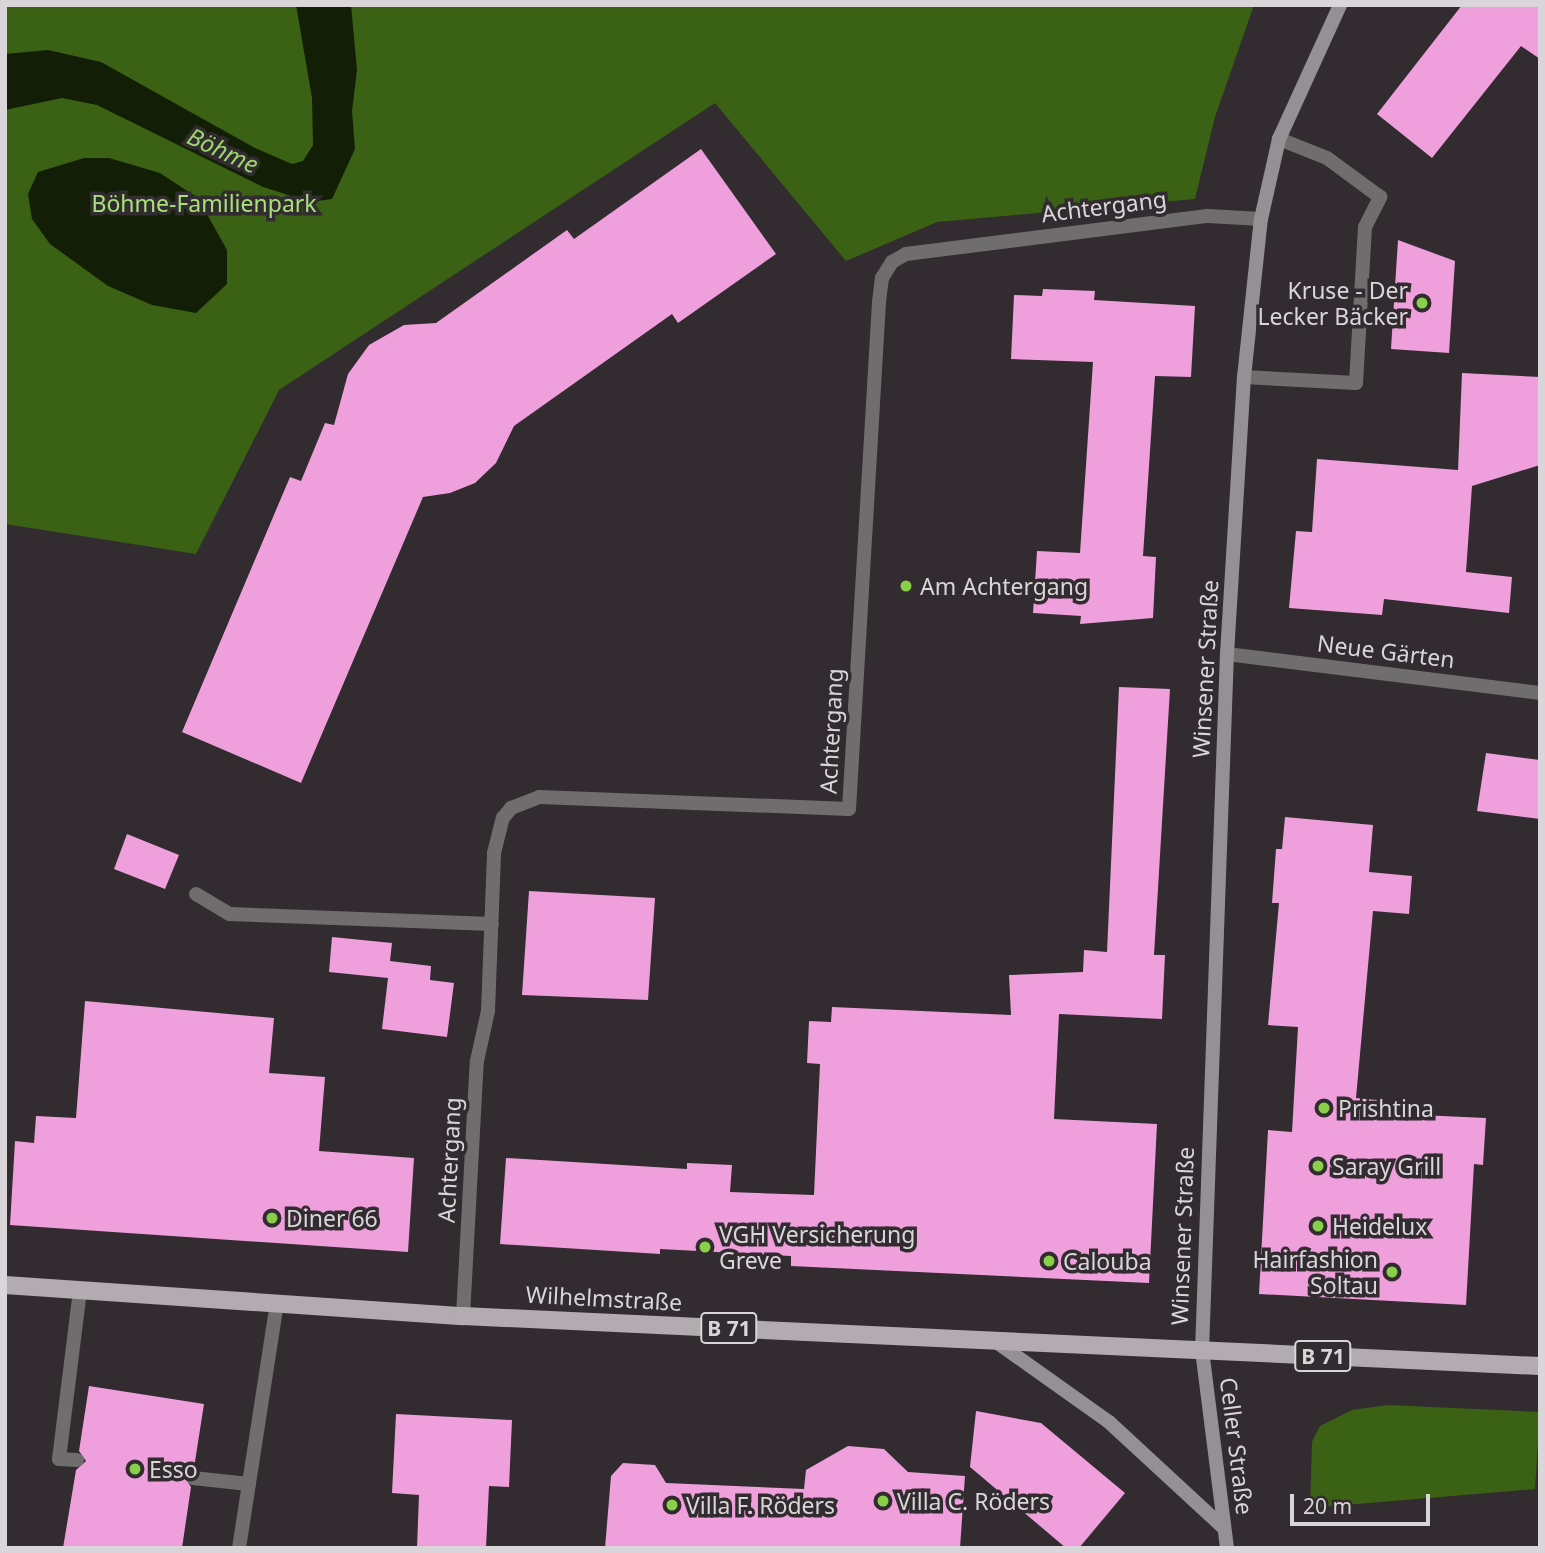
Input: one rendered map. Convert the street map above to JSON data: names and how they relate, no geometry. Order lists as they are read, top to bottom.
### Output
{
  "streets": {
    "main road": [
      "Winsener Straße",
      "Wilhelmstraße",
      "B 71",
      "Celler Straße"
    ],
    "street": ["Achtergang", "Neue Gärten"]
  },
  "crossings": [
    ["Achtergang", "Winsener Straße"],
    ["Achtergang", "Wilhelmstraße"],
    ["Neue Gärten", "Winsener Straße"],
    ["Winsener Straße", "Wilhelmstraße"],
    ["Winsener Straße", "B 71"],
    ["Winsener Straße", "Celler Straße"],
    ["Wilhelmstraße", "B 71"],
    ["Wilhelmstraße", "Celler Straße"],
    ["B 71", "Celler Straße"]
  ],
  "water": ["Böhme"],
  "parks": ["Böhme-Familienpark"],
  "places": [
    "Kruse - Der Lecker Bäcker",
    "Am Achtergang",
    "Prishtina",
    "Saray Grill",
    "Diner 66",
    "Heidelux",
    "VGH Versicherung Greve",
    "Calouba",
    "Hairfashion Soltau",
    "Esso",
    "Villa C. Röders",
    "Villa F. Röders"
  ],
  "scale_bar": "20 m"
}
